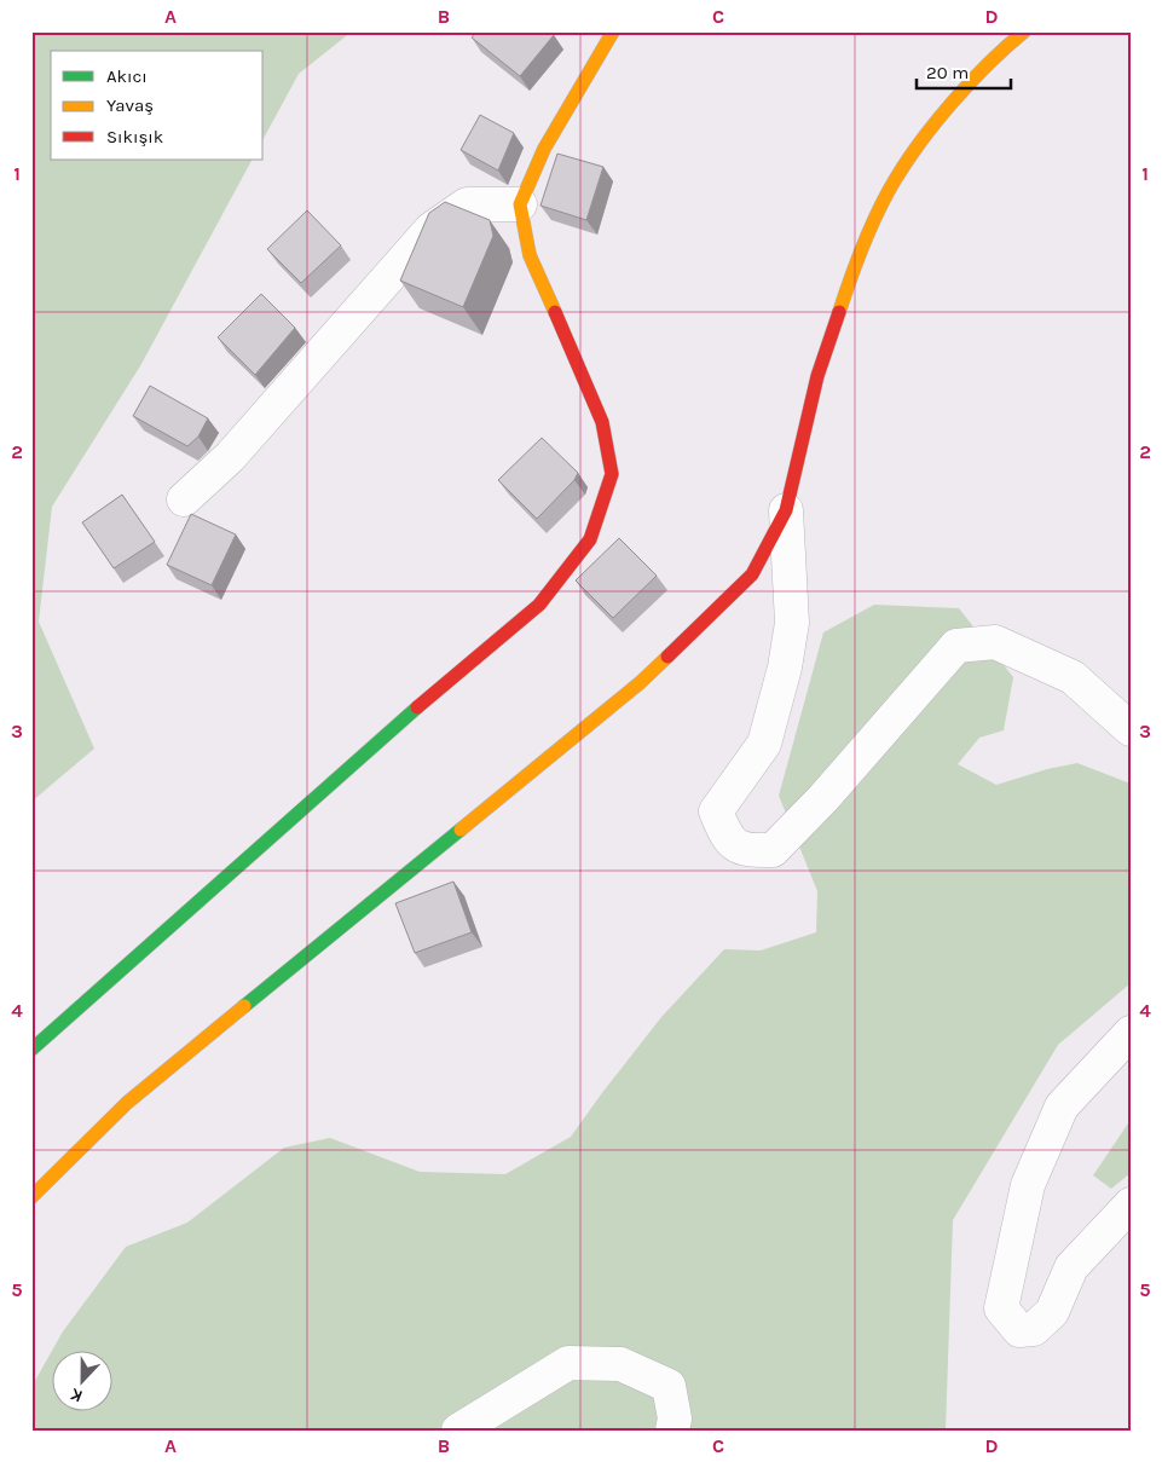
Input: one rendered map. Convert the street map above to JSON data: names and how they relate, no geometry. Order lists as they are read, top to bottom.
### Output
{
  "legend": ["Akıcı", "Yavaş", "Sıkışık"],
  "scale_bar": "20 m",
  "north": "bottom",
  "grid": {
    "columns": [
      "A",
      "B",
      "C",
      "D"
    ],
    "rows": [
      "1",
      "2",
      "3",
      "4",
      "5"
    ]
  }
}
